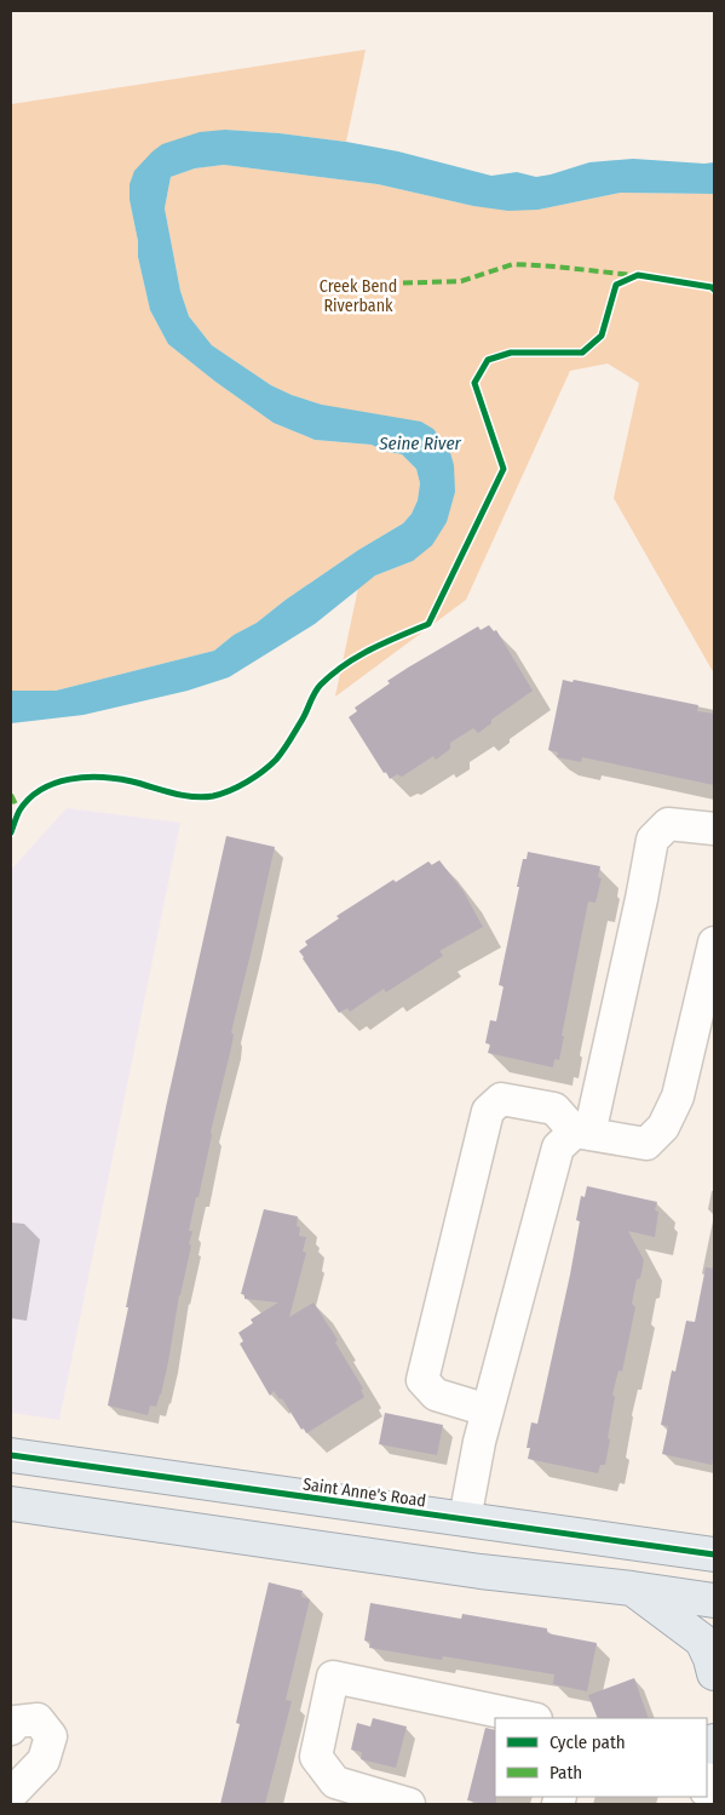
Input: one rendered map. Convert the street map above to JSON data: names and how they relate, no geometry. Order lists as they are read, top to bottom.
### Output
{
  "streets": {
    "main road": ["Saint Anne's Road"]
  },
  "water": ["Seine River"],
  "parks": ["Creek Bend Riverbank"],
  "legend": ["Cycle path", "Path"]
}
